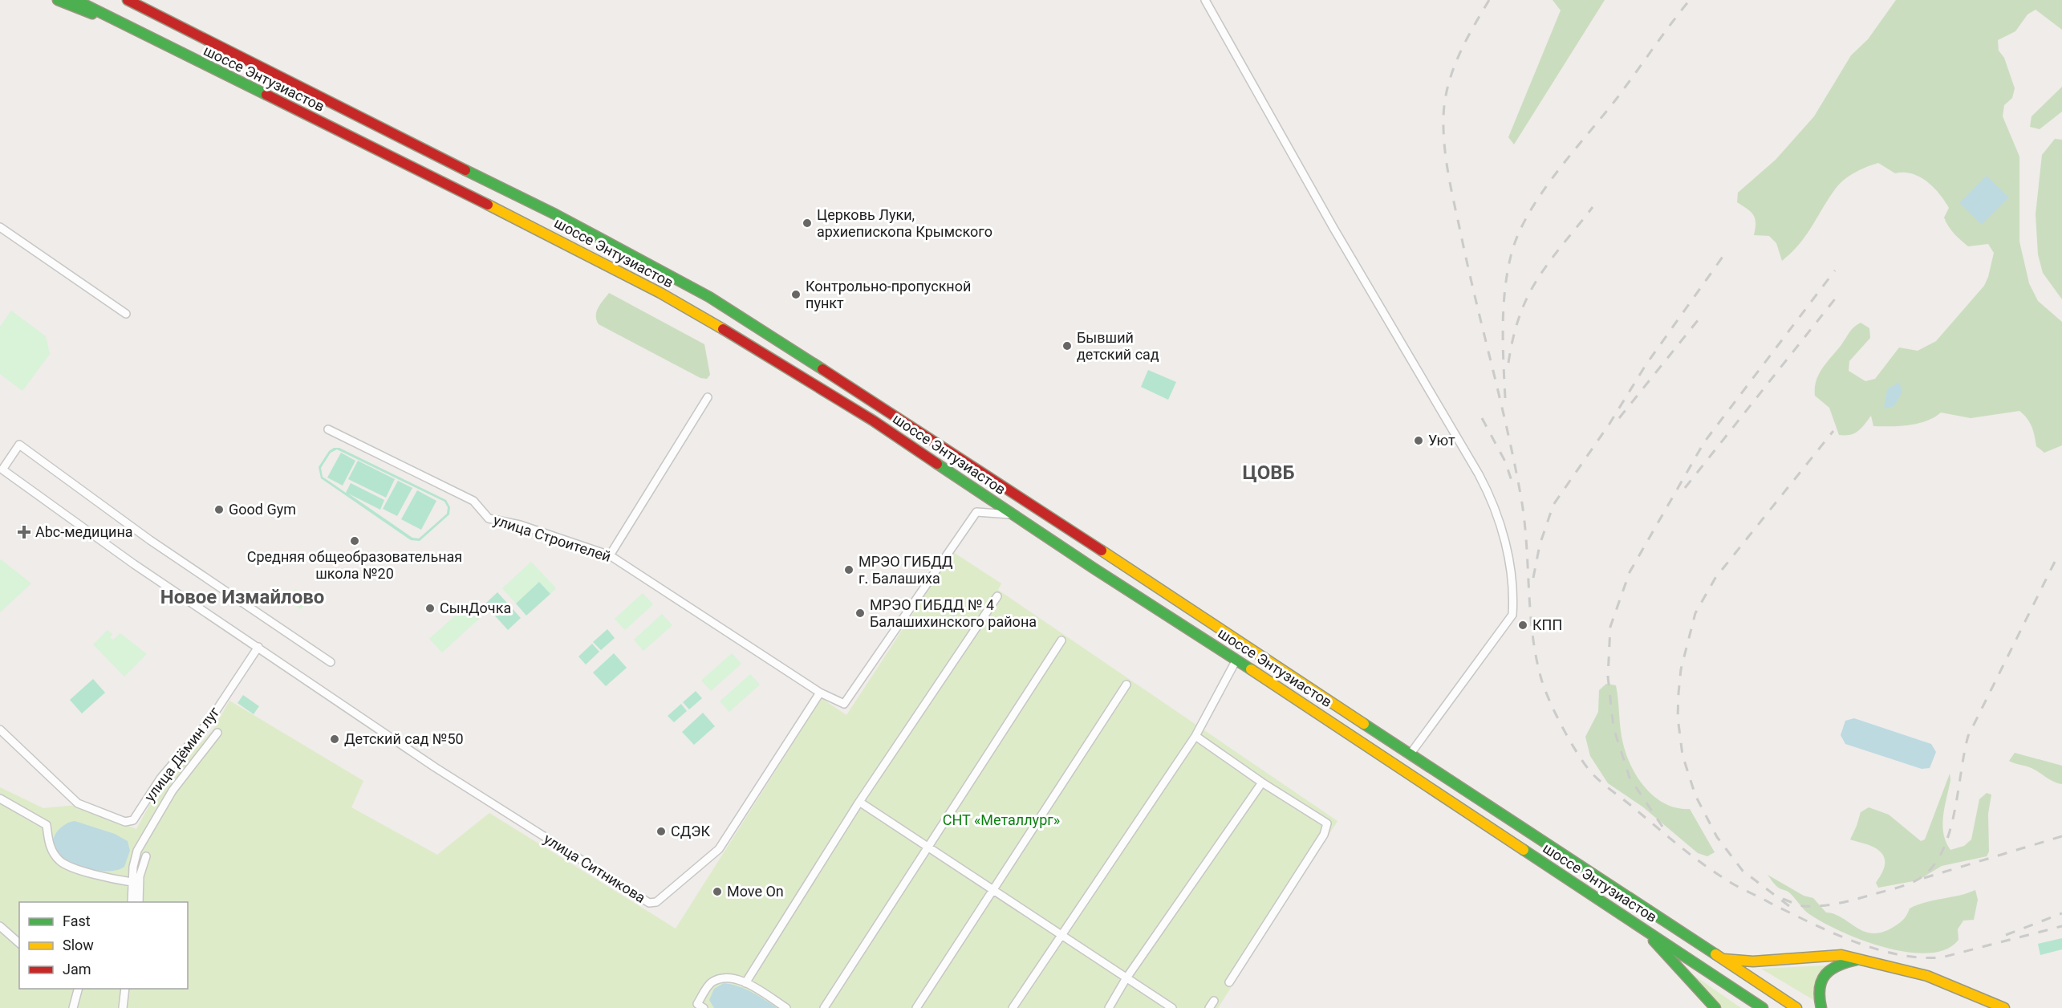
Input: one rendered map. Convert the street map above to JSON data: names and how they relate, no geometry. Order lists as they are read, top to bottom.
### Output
{
  "streets": {
    "main road": ["шоссе Энтузиастов"],
    "street": ["улица Строителей", "улица Дёмин луг", "улица Ситникова"]
  },
  "crossings": [
    ["шоссе Энтузиастов", "улица Строителей"],
    ["улица Строителей", "улица Ситникова"],
    ["улица Дёмин луг", "улица Ситникова"]
  ],
  "districts": ["ЦОВБ", "Новое Измайлово"],
  "parks": ["СНТ «Металлург»"],
  "places": {
    "other": [
      "Церковь Луки, архиепископа Крымского",
      "Контрольно-пропускной пункт",
      "Бывший детский сад",
      "Уют",
      "Good Gym",
      "Средняя общеобразовательная школа №20",
      "МРЭО ГИБДД г. Балашиха",
      "СынДочка",
      "МРЭО ГИБДД № 4 Балашихинского района",
      "КПП",
      "Детский сад №50",
      "СДЭК",
      "Move On"
    ],
    "health": ["Abc-медицина"]
  },
  "legend": ["Fast", "Slow", "Jam"]
}
